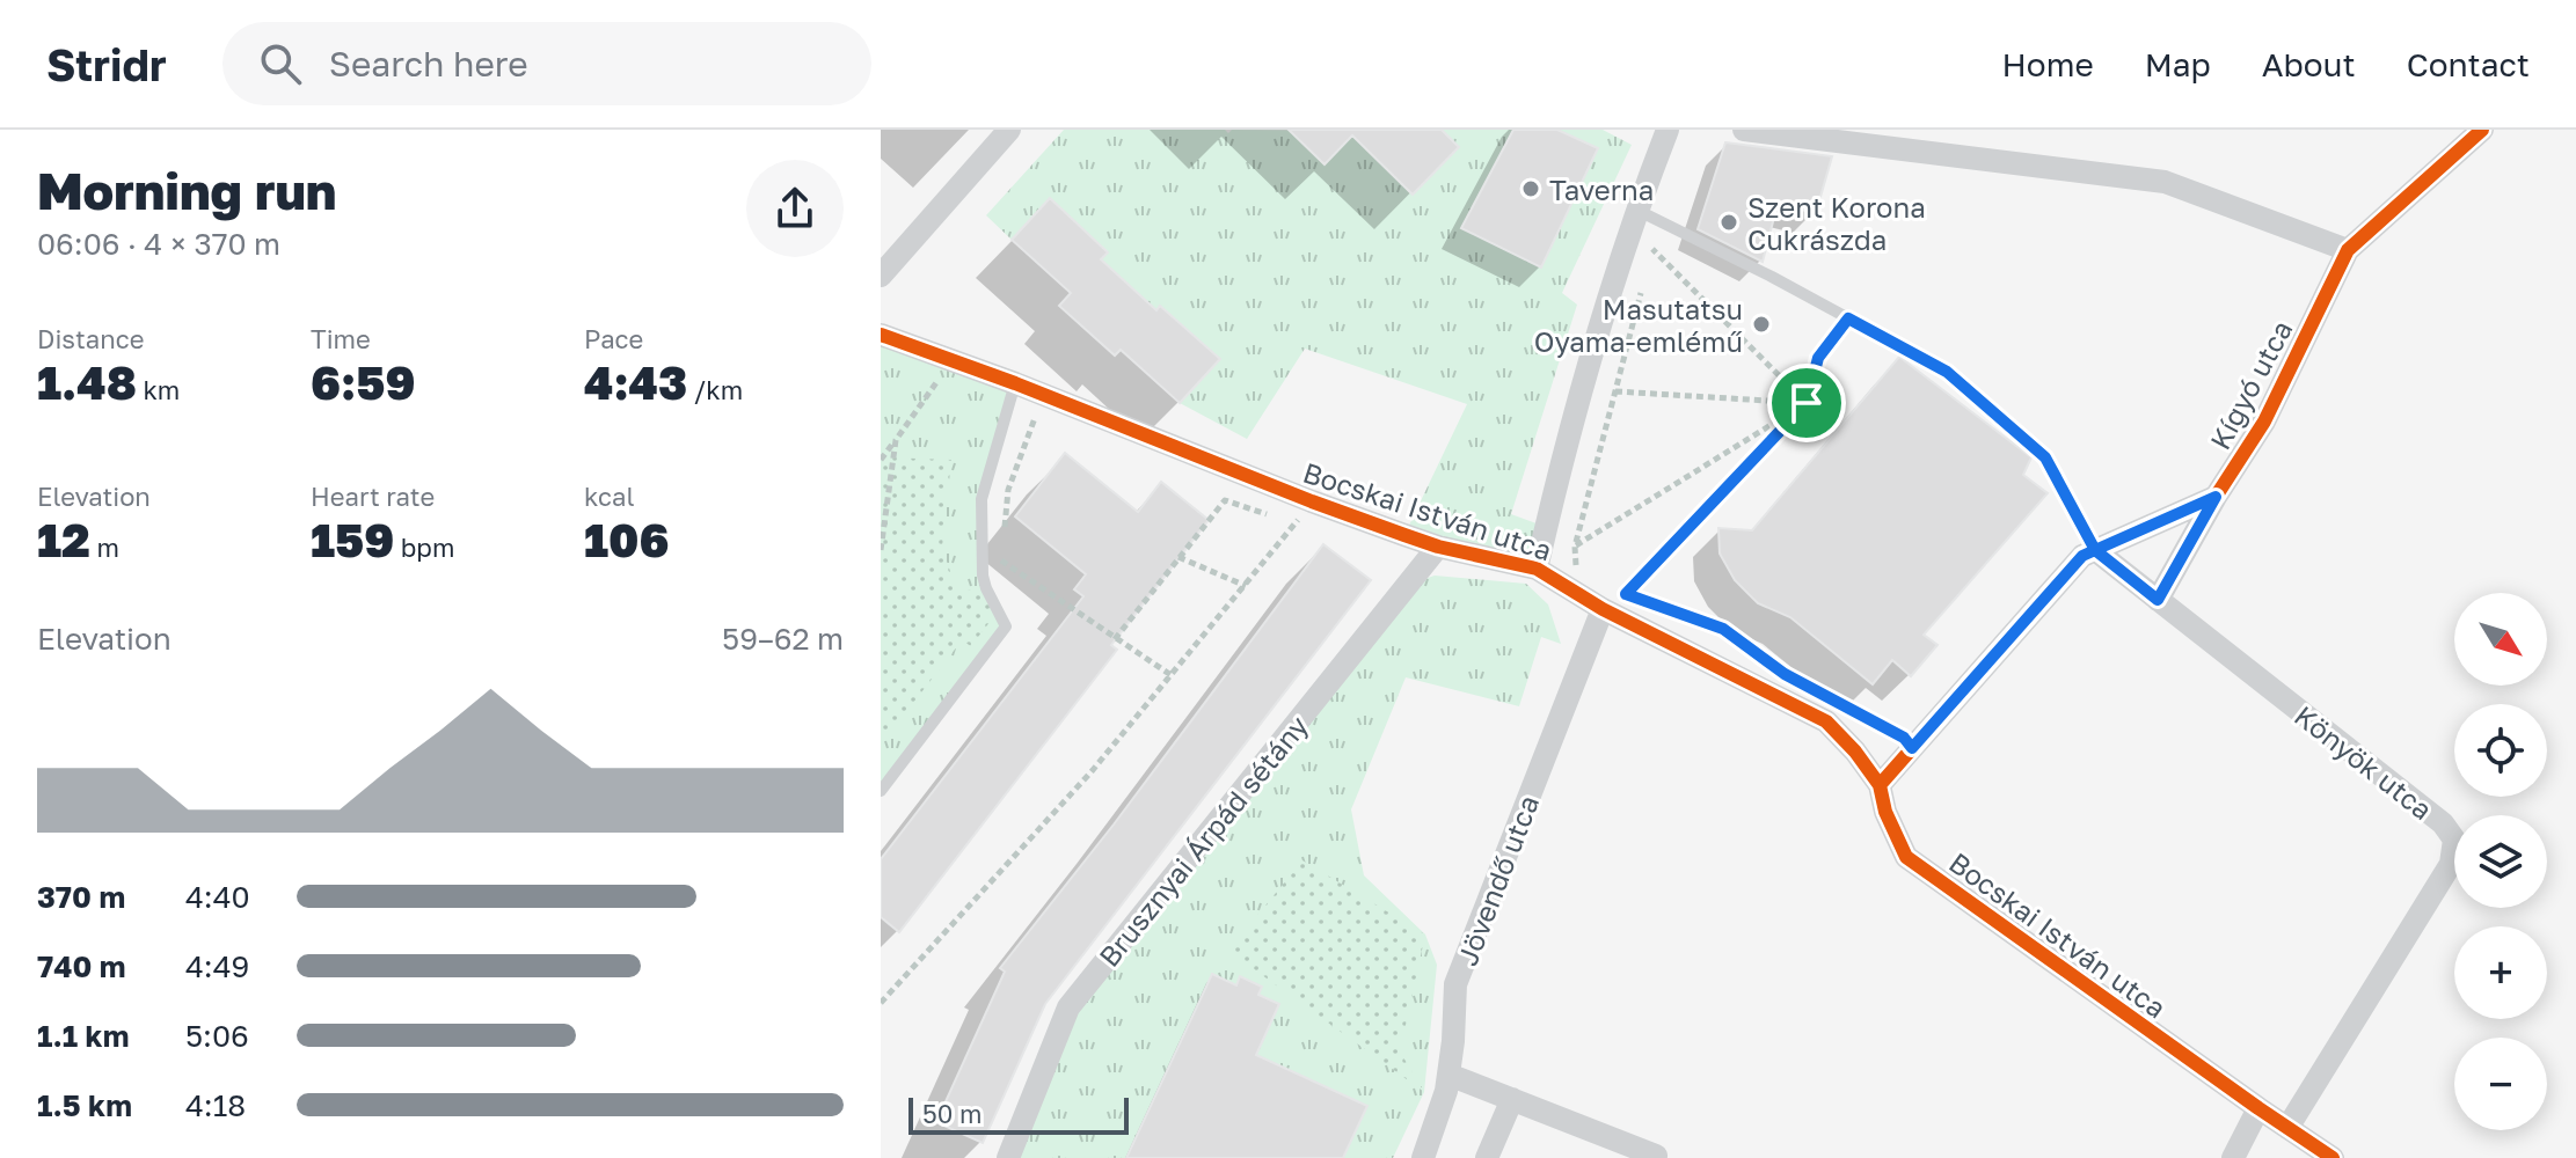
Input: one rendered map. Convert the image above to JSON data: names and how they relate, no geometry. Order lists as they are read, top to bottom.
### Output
{
  "streets": {
    "street": [
      "Kígyó utca",
      "Bocskai István utca",
      "Könyök utca",
      "Brusznyai Árpád sétány",
      "Jövendő utca"
    ]
  },
  "crossings": [
    ["Kígyó utca", "Könyök utca"],
    ["Bocskai István utca", "Könyök utca"],
    ["Bocskai István utca", "Brusznyai Árpád sétány"],
    ["Bocskai István utca", "Jövendő utca"]
  ],
  "places": ["Taverna", "Szent Korona Cukrászda", "Masutatsu Oyama-emlémű"],
  "scale_bar": "50 m",
  "north": "bottom right",
  "page": {
    "header": "Stridr",
    "search": "Search here",
    "nav": [
      "Home",
      "Map",
      "About",
      "Contact"
    ],
    "heading": ["Morning run", "06:06 · 4 × 370 m"],
    "stats": [
      ["Distance", "1.48 km"],
      ["Time", "6:59"],
      ["Pace", "4:43 /km"],
      ["Elevation", "12 m"],
      ["Heart rate", "159 bpm"],
      ["kcal", "106"]
    ],
    "map_buttons": ["+", "−"],
    "chart": ["Elevation", "59–62 m"],
    "list": [
      {
        "name": "370 m",
        "note": "4:40"
      },
      {
        "name": "740 m",
        "note": "4:49"
      },
      {
        "name": "1.1 km",
        "note": "5:06"
      },
      {
        "name": "1.5 km",
        "note": "4:18"
      }
    ],
    "scale": "50 m"
  }
}
